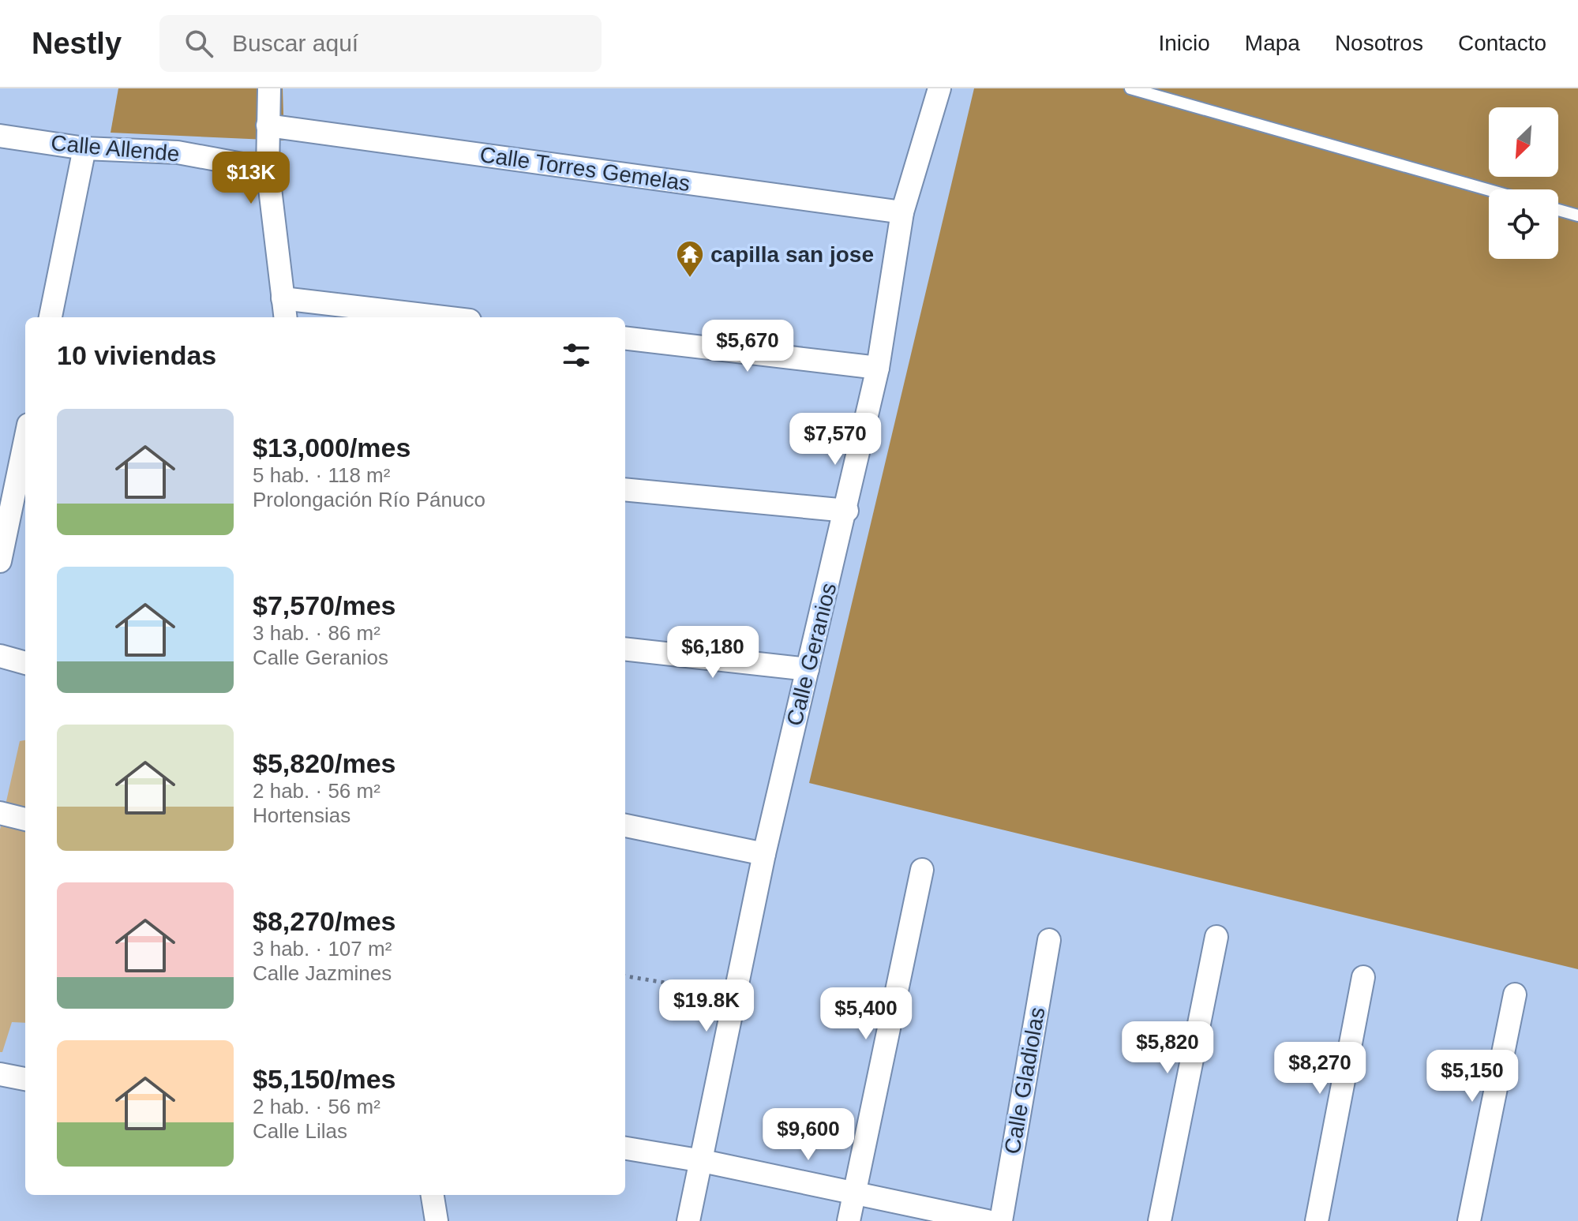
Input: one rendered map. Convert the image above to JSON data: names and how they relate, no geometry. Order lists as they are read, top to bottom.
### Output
{
  "streets": {
    "street": [
      "Calle Allende",
      "Calle Torres Gemelas",
      "Calle Geranios",
      "Calle Gladiolas"
    ]
  },
  "crossings": [
    ["Calle Torres Gemelas", "Calle Geranios"]
  ],
  "places": {
    "temple": ["capilla san jose"]
  },
  "north": "bottom left",
  "page": {
    "header": "Nestly",
    "search": "Buscar aquí",
    "nav": [
      "Inicio",
      "Mapa",
      "Nosotros",
      "Contacto"
    ],
    "price": [
      "$13K",
      "$5,670",
      "$7,570",
      "$6,180",
      "$19.8K",
      "$5,400",
      "$5,820",
      "$8,270",
      "$5,150",
      "$9,600"
    ],
    "heading": "10 viviendas",
    "list": [
      {
        "name": "$13,000/mes",
        "note": "5 hab. · 118 m² · Prolongación Río Pánuco"
      },
      {
        "name": "$7,570/mes",
        "note": "3 hab. · 86 m² · Calle Geranios"
      },
      {
        "name": "$5,820/mes",
        "note": "2 hab. · 56 m² · Hortensias"
      },
      {
        "name": "$8,270/mes",
        "note": "3 hab. · 107 m² · Calle Jazmines"
      },
      {
        "name": "$5,150/mes",
        "note": "2 hab. · 56 m² · Calle Lilas"
      }
    ]
  }
}
